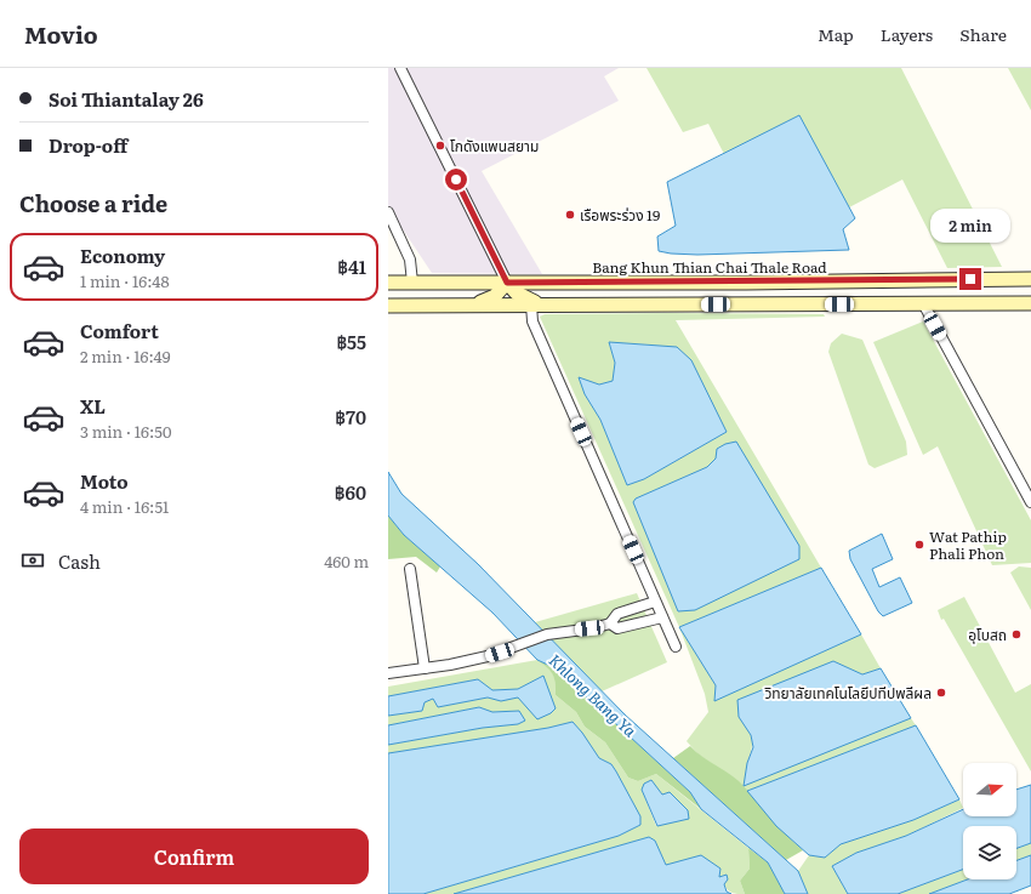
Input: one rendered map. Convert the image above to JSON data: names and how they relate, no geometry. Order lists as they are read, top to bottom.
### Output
{
  "streets": {
    "main road": ["Bang Khun Thian Chai Thale Road"]
  },
  "water": ["Khlong Bang Ya"],
  "places": [
    "โกดังแพนสยาม",
    "เรือพระร่วง 19",
    "Wat Pathip Phali Phon",
    "อุโบสถ",
    "วิทยาลัยเทคโนโลยีปทีปพลีผล"
  ],
  "north": "right",
  "page": {
    "header": "Movio",
    "nav": ["Map", "Layers", "Share"],
    "banner": ["Soi Thiantalay 26", "Drop-off"],
    "heading": "Choose a ride",
    "bubble": "2 min",
    "list": [
      {
        "name": "Economy",
        "note": "1 min · 16:48",
        "value": "฿41"
      },
      {
        "name": "Comfort",
        "note": "2 min · 16:49",
        "value": "฿55"
      },
      {
        "name": "XL",
        "note": "3 min · 16:50",
        "value": "฿70"
      },
      {
        "name": "Moto",
        "note": "4 min · 16:51",
        "value": "฿60"
      }
    ],
    "pay": ["Cash", "460 m"],
    "buttons": "Confirm"
  }
}
